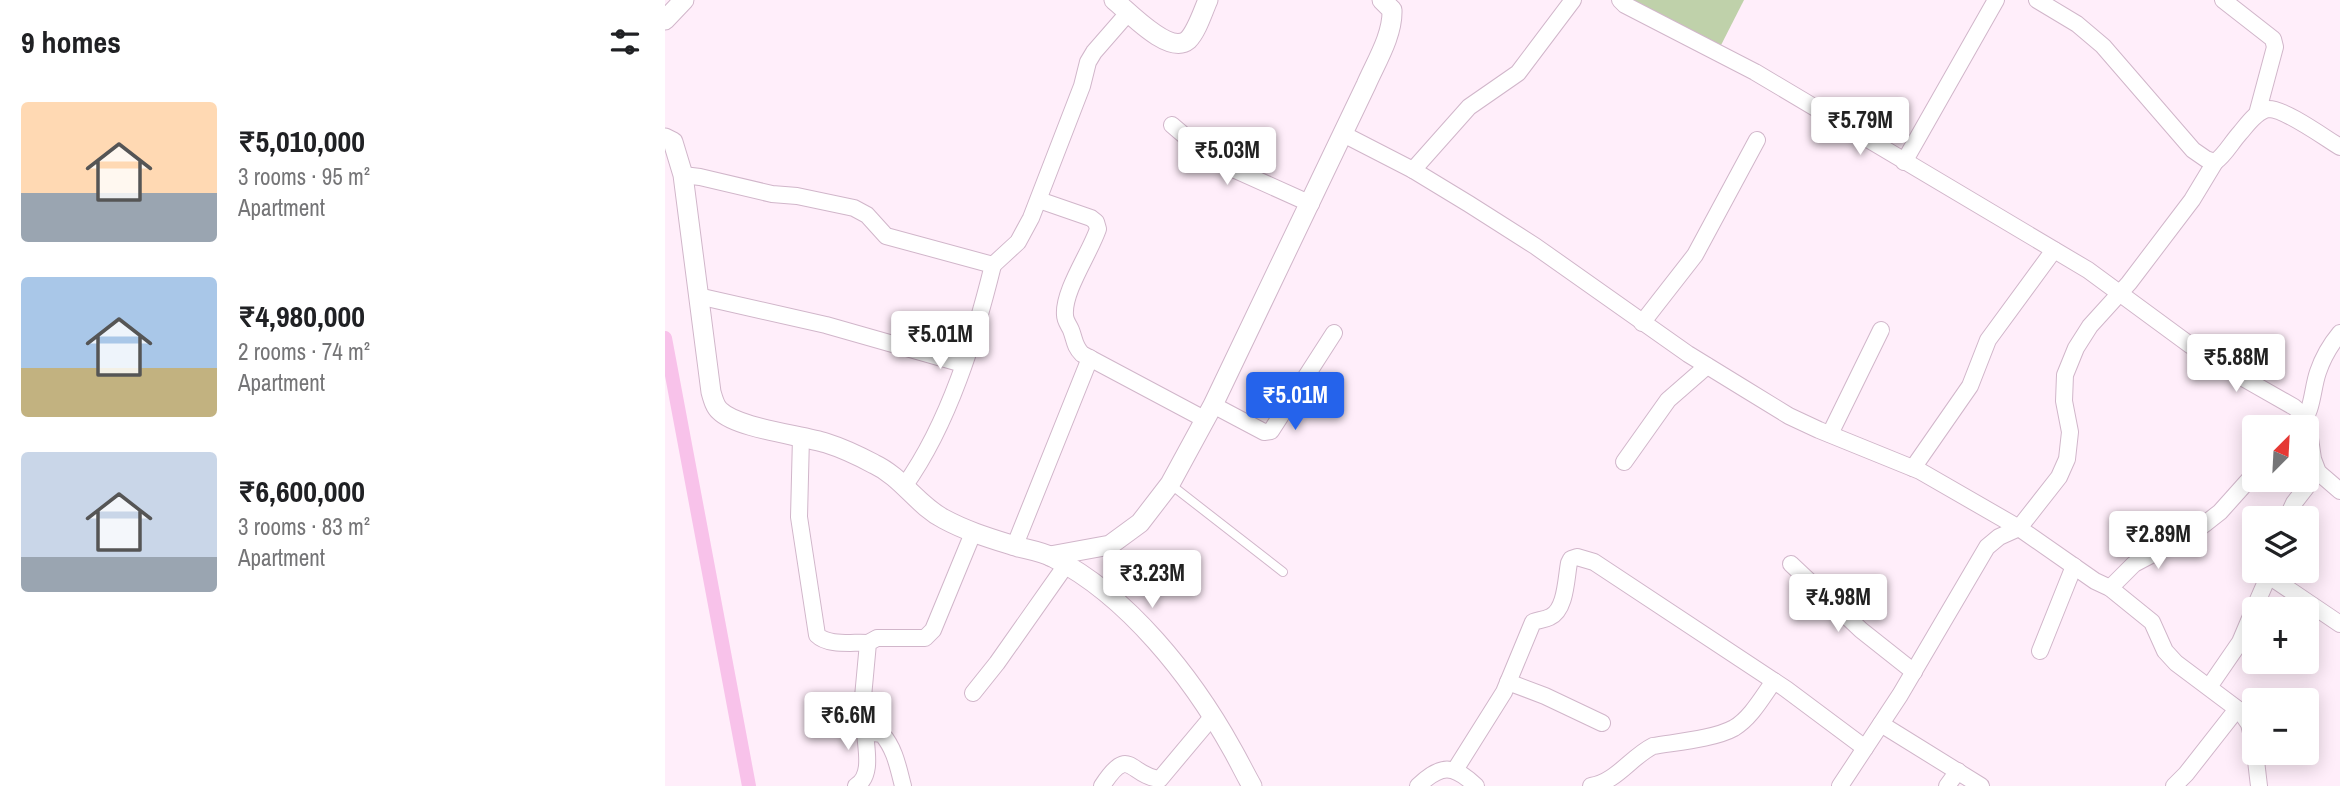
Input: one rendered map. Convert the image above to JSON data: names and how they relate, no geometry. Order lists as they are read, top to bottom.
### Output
{
  "north": "top right",
  "page": {
    "heading": "9 homes",
    "list": [
      {
        "name": "₹5,010,000",
        "note": "3 rooms · 95 m² · Apartment"
      },
      {
        "name": "₹4,980,000",
        "note": "2 rooms · 74 m² · Apartment"
      },
      {
        "name": "₹6,600,000",
        "note": "3 rooms · 83 m² · Apartment"
      }
    ],
    "price": [
      "₹5.79M",
      "₹5.03M",
      "₹5.01M",
      "₹5.88M",
      "₹5.01M",
      "₹2.89M",
      "₹3.23M",
      "₹4.98M",
      "₹6.6M"
    ],
    "map_buttons": ["+", "−"]
  }
}
